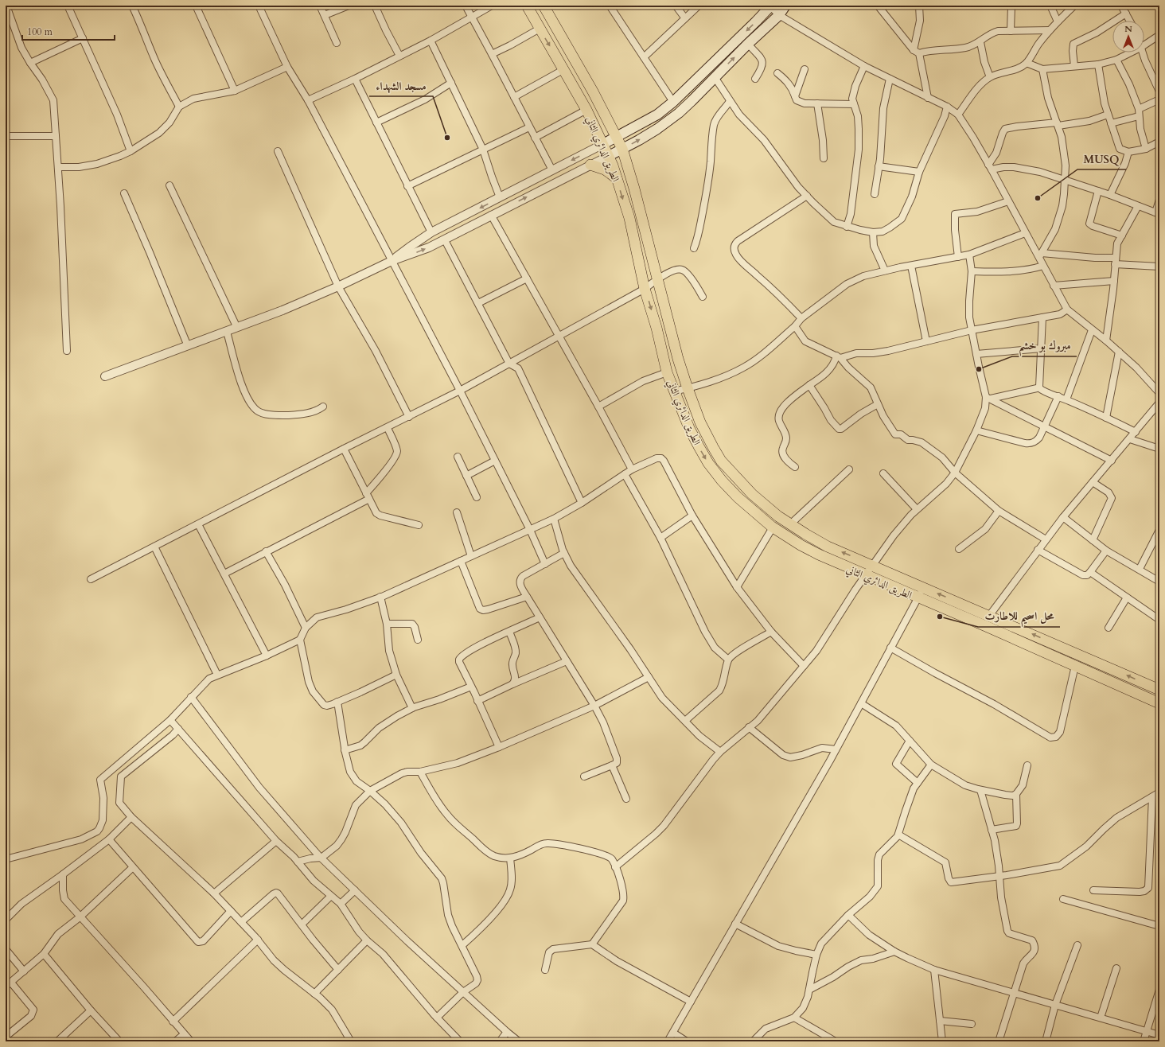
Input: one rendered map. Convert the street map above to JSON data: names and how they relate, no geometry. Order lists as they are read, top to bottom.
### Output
{
  "streets": {
    "main road": ["الطريق الدائري الثاني"]
  },
  "places": [
    "مسجد الشهداء",
    "MUSQ",
    "مبروك بو خشم",
    "محل اسحيم للاطارت"
  ],
  "scale_bar": "100 m",
  "north": "top"
}
